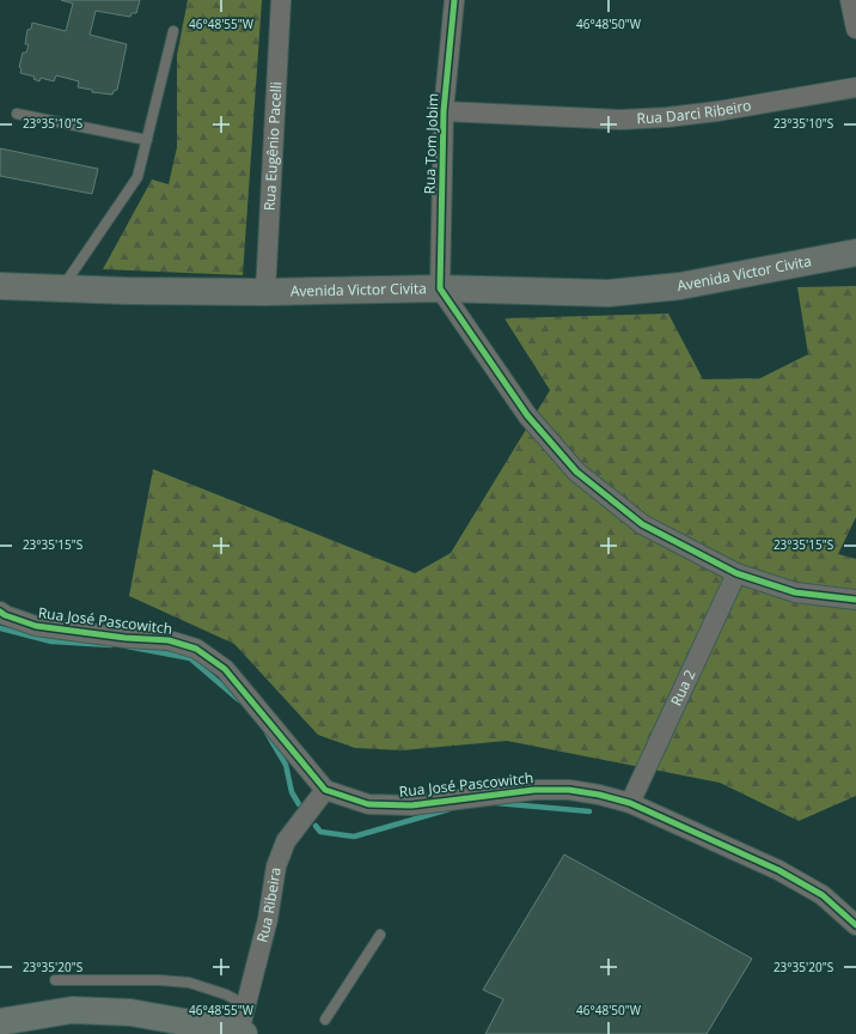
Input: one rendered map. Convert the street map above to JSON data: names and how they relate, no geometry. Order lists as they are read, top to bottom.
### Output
{
  "streets": {
    "main road": ["Avenida Victor Civita"],
    "street": [
      "Rua Darci Ribeiro",
      "Rua Tom Jobim",
      "Rua Eugênio Pacelli",
      "Rua José Pascowitch",
      "Rua 2",
      "Rua Ribeira"
    ]
  },
  "crossings": [
    ["Rua Darci Ribeiro", "Rua Tom Jobim"],
    ["Rua Tom Jobim", "Avenida Victor Civita"],
    ["Rua Eugênio Pacelli", "Avenida Victor Civita"],
    ["Rua José Pascowitch", "Rua 2"],
    ["Rua José Pascowitch", "Rua Ribeira"]
  ],
  "coordinates": [
    "46°48'55\"W",
    "46°48'50\"W",
    "23°35'10\"S",
    "23°35'15\"S",
    "23°35'20\"S"
  ]
}
